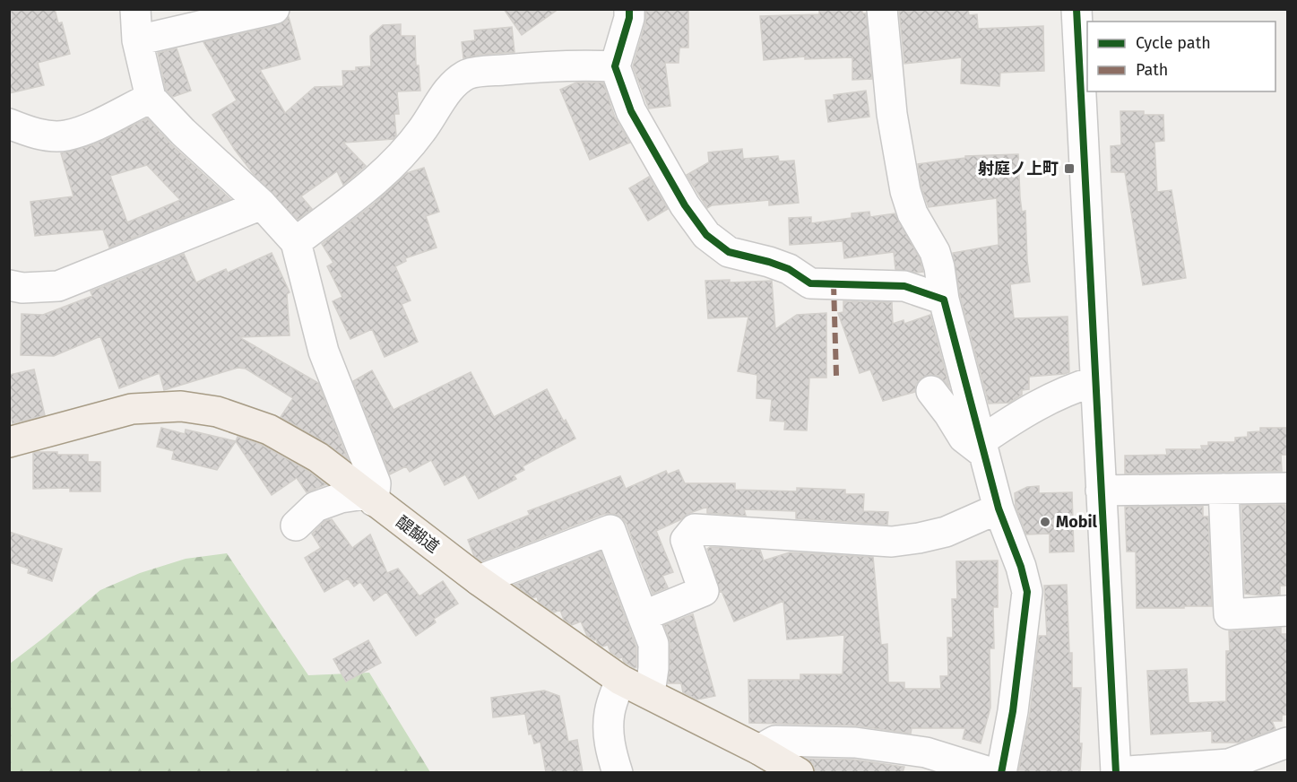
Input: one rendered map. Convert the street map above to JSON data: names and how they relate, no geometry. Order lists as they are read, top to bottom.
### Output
{
  "streets": {
    "main road": ["醍醐道"]
  },
  "places": {
    "transit": ["射庭ノ上町"],
    "other": ["Mobil"]
  },
  "legend": ["Cycle path", "Path"]
}
